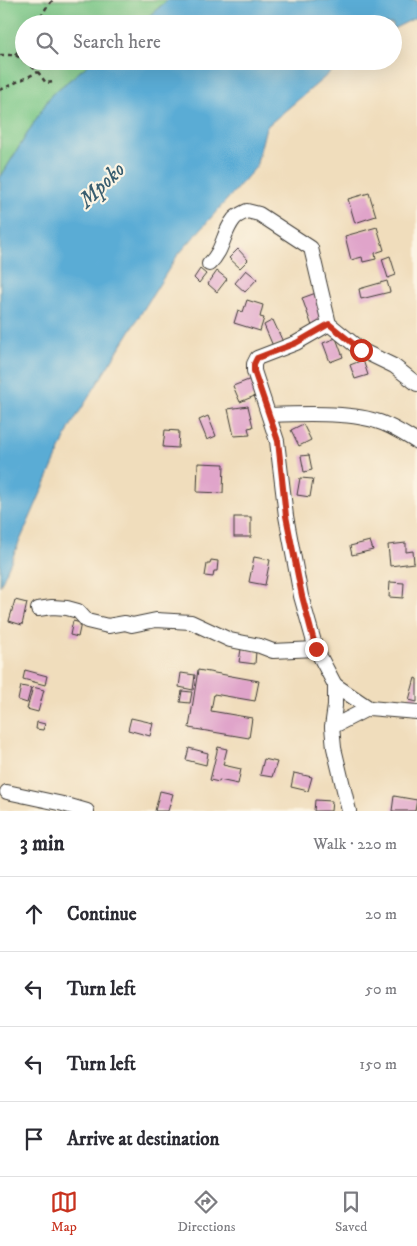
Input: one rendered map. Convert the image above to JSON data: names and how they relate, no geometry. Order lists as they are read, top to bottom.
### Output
{
  "water": ["Mpoko"],
  "page": {
    "search": "Search here",
    "heading": ["3 min", "Walk · 220 m"],
    "list": [
      ["Continue", "20 m"],
      ["Turn left", "50 m"],
      ["Turn left", "150 m"],
      "Arrive at destination"
    ],
    "nav": ["Map", "Directions", "Saved"]
  }
}
